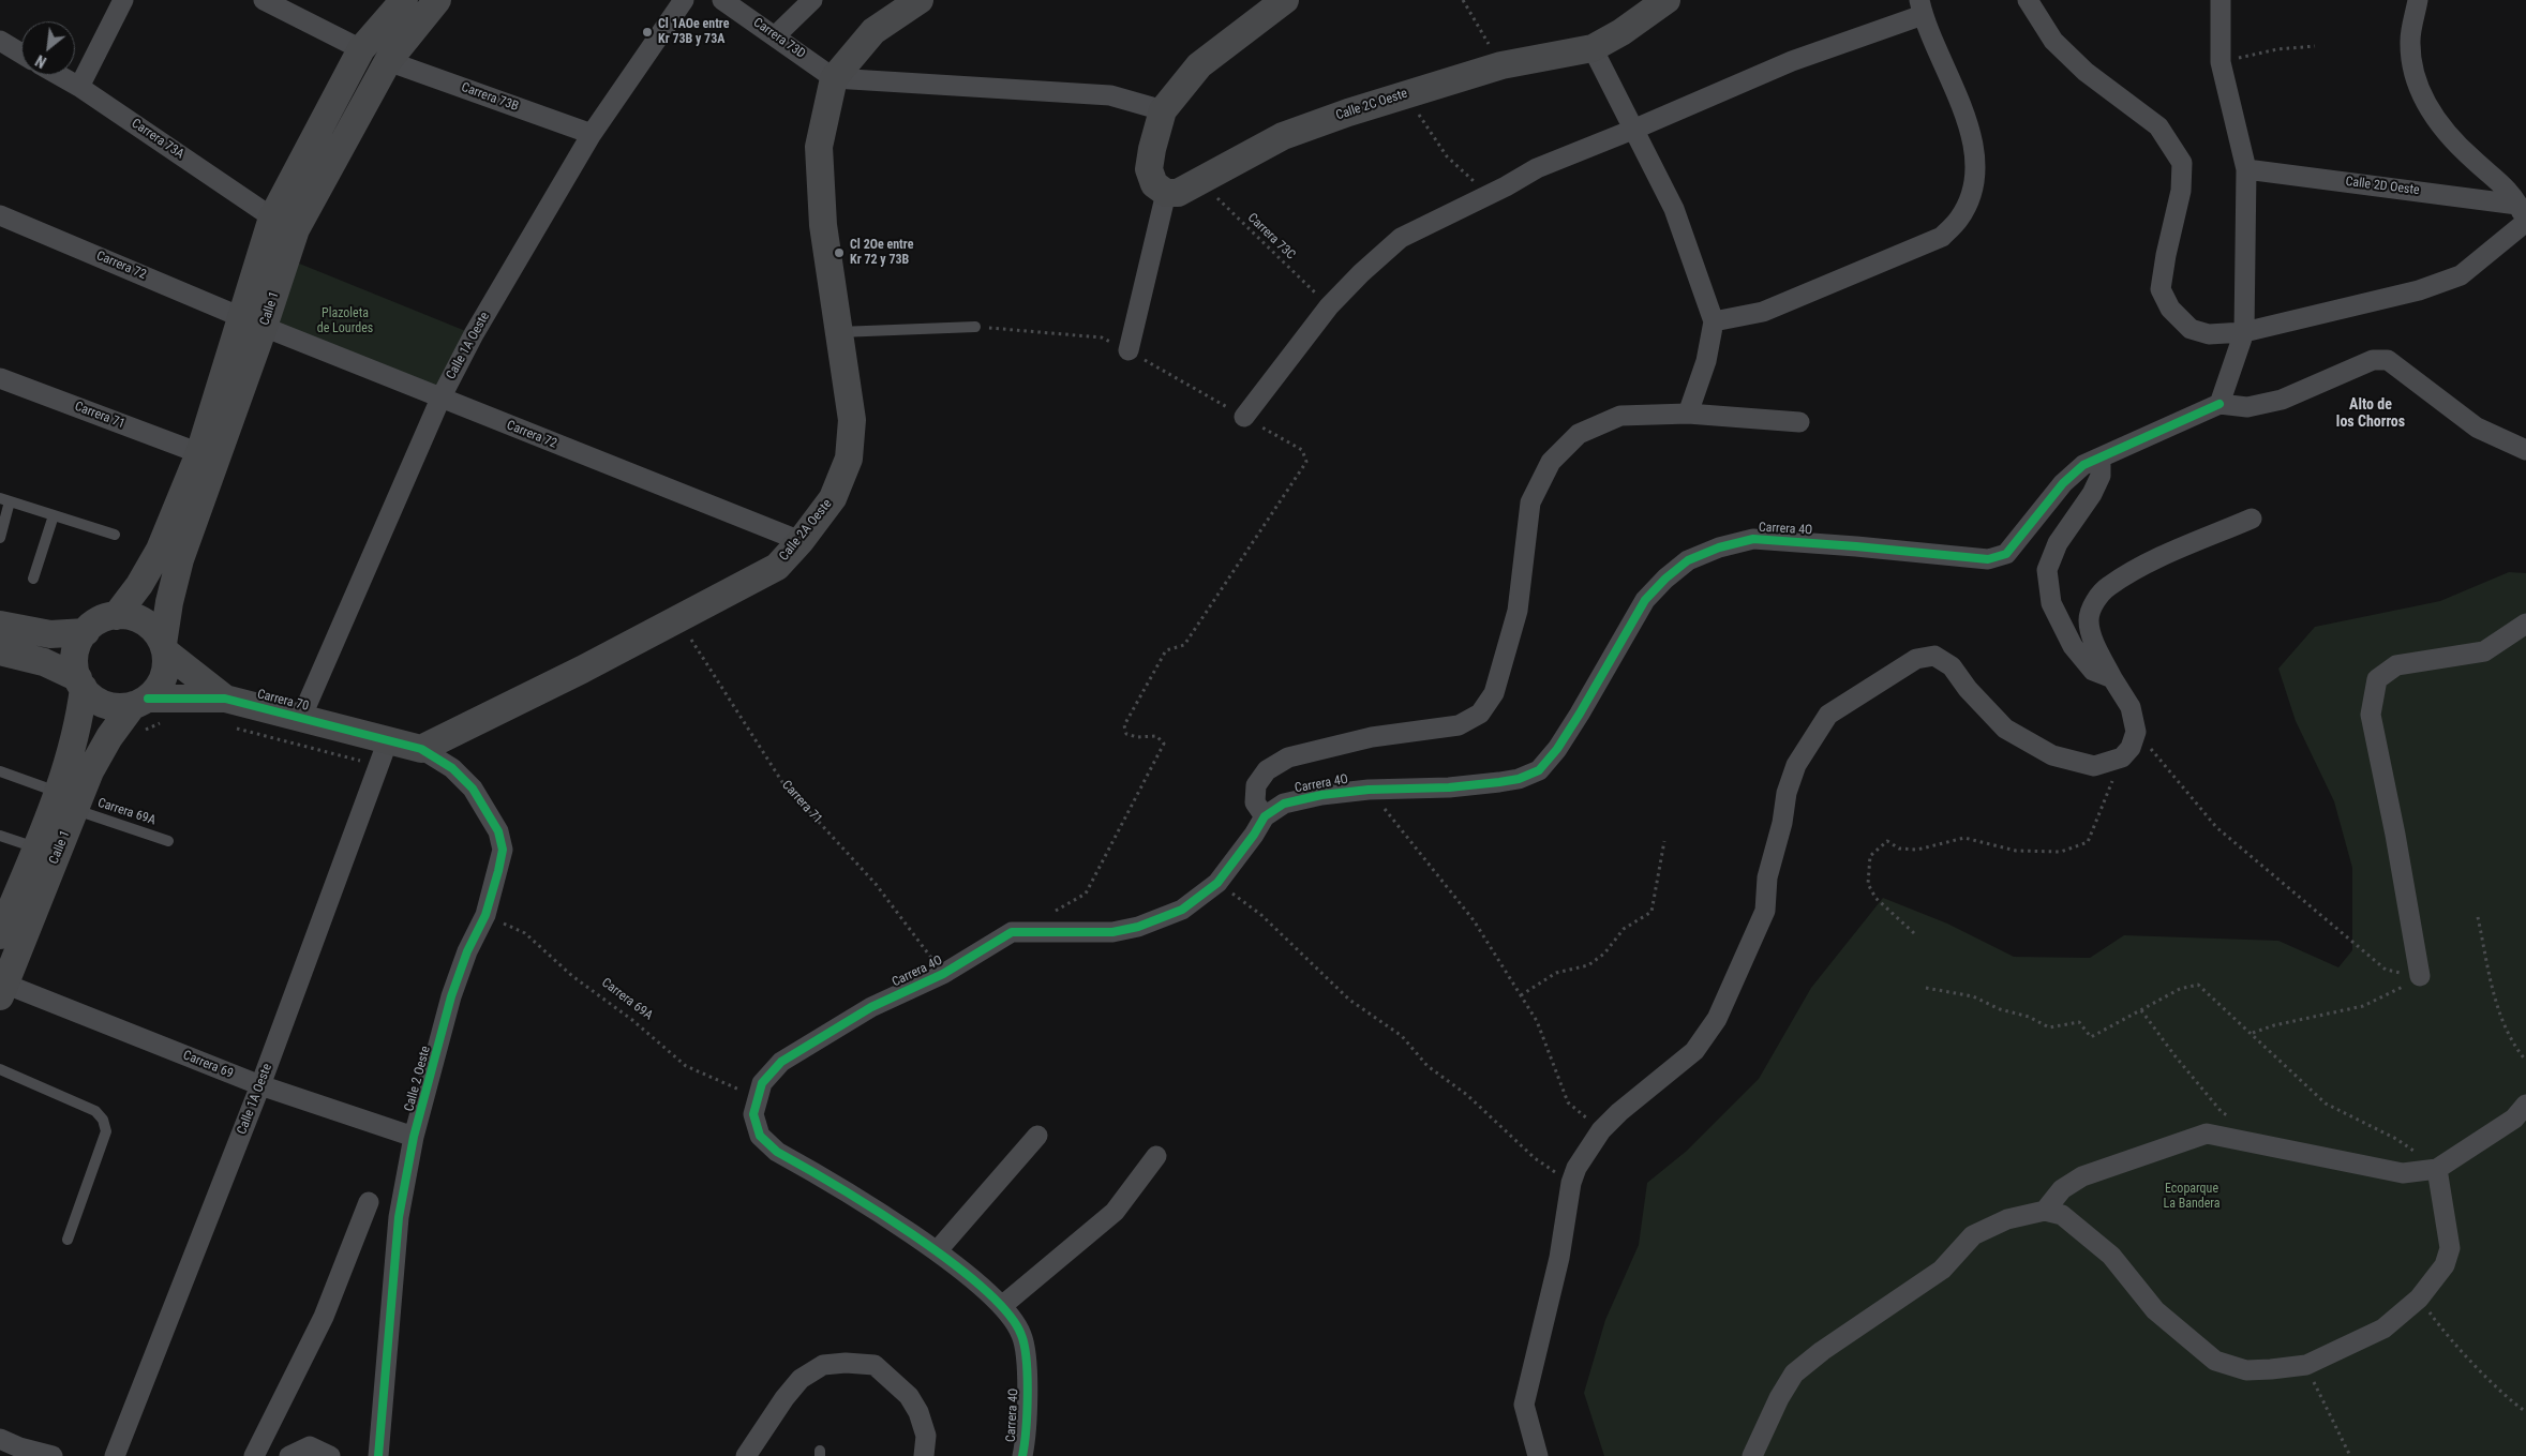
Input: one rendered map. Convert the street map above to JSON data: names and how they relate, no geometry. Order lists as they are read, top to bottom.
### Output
{
  "streets": {
    "street": [
      "Carrera 73D",
      "Carrera 73B",
      "Calle 2C Oeste",
      "Carrera 73A",
      "Calle 2D Oeste",
      "Carrera 72",
      "Calle 1",
      "Calle 1A Oeste",
      "Carrera 71",
      "Carrera 4O",
      "Calle 2A Oeste",
      "Carrera 70",
      "Carrera 69",
      "Calle 2 Oeste"
    ],
    "lane": ["Carrera 69A"],
    "path": ["Carrera 73C"]
  },
  "crossings": [
    ["Carrera 73D", "Calle 2A Oeste"],
    ["Carrera 73B", "Calle 1"],
    ["Carrera 73B", "Calle 1A Oeste"],
    ["Calle 2C Oeste", "Carrera 73C"],
    ["Carrera 73A", "Calle 1"],
    ["Carrera 72", "Calle 1"],
    ["Carrera 72", "Calle 1A Oeste"],
    ["Carrera 72", "Calle 2A Oeste"],
    ["Calle 1", "Carrera 71"],
    ["Calle 1", "Carrera 70"],
    ["Calle 1", "Carrera 69A"],
    ["Calle 1", "Carrera 69"],
    ["Calle 1A Oeste", "Calle 2A Oeste"],
    ["Calle 1A Oeste", "Carrera 70"],
    ["Calle 1A Oeste", "Carrera 69"],
    ["Calle 1A Oeste", "Calle 2 Oeste"],
    ["Carrera 71", "Carrera 4O"],
    ["Carrera 71", "Calle 2A Oeste"],
    ["Carrera 4O", "Carrera 69A"],
    ["Calle 2A Oeste", "Carrera 70"],
    ["Calle 2A Oeste", "Calle 2 Oeste"],
    ["Carrera 70", "Calle 2 Oeste"],
    ["Carrera 69A", "Calle 2 Oeste"],
    ["Carrera 69", "Calle 2 Oeste"]
  ],
  "districts": ["Alto de los Chorros"],
  "parks": ["Plazoleta de Lourdes", "Ecoparque La Bandera"],
  "places": ["Cl 1AOe entre Kr 73B y 73A", "Cl 2Oe entre Kr 72 y 73B"],
  "north": "bottom left"
}
